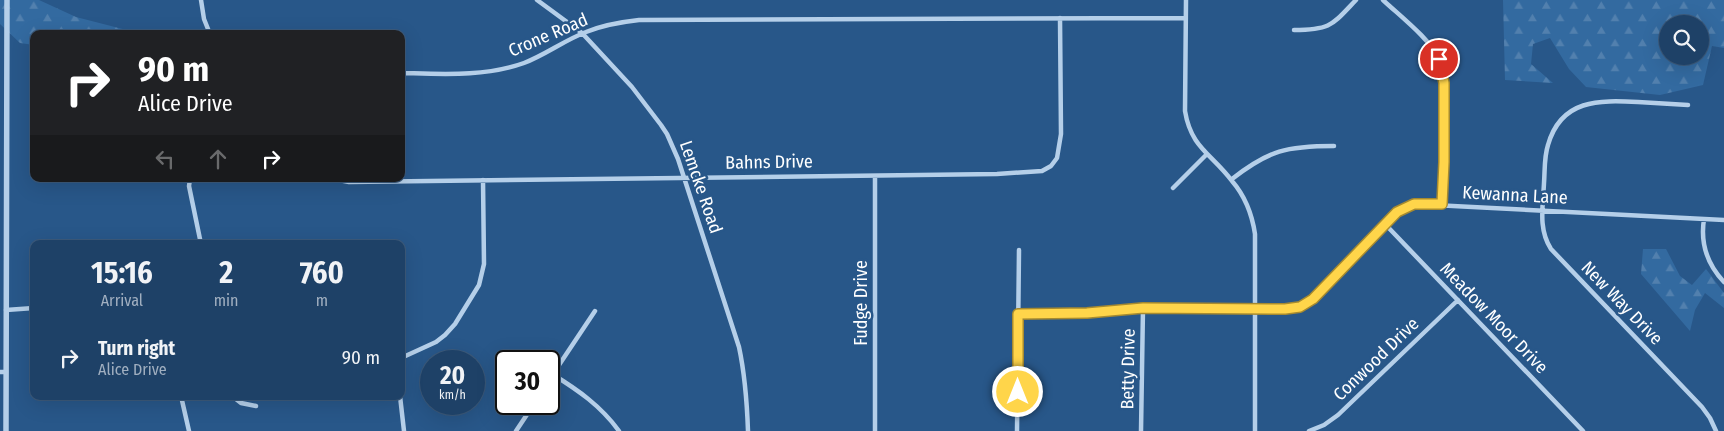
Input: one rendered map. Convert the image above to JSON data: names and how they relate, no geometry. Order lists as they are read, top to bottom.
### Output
{
  "streets": {
    "street": [
      "Crone Road",
      "Bahns Drive",
      "Lemcke Road",
      "Kewanna Lane",
      "Fudge Drive",
      "New Way Drive",
      "Meadow Moor Drive",
      "Conwood Drive",
      "Betty Drive"
    ]
  },
  "crossings": [
    ["Crone Road", "Bahns Drive"],
    ["Crone Road", "Lemcke Road"],
    ["Bahns Drive", "Lemcke Road"],
    ["Bahns Drive", "Fudge Drive"],
    ["Kewanna Lane", "New Way Drive"],
    ["Kewanna Lane", "Meadow Moor Drive"],
    ["Kewanna Lane", "Betty Drive"],
    ["Meadow Moor Drive", "Conwood Drive"]
  ],
  "page": {
    "turn": ["90 m", "Alice Drive"],
    "eta": [
      "15:16",
      "Arrival",
      "2",
      "min",
      "760",
      "m"
    ],
    "list": [
      {
        "name": "Turn right",
        "note": "Alice Drive",
        "value": "90 m"
      }
    ],
    "speed": "20 km/h",
    "limit": "30"
  }
}
